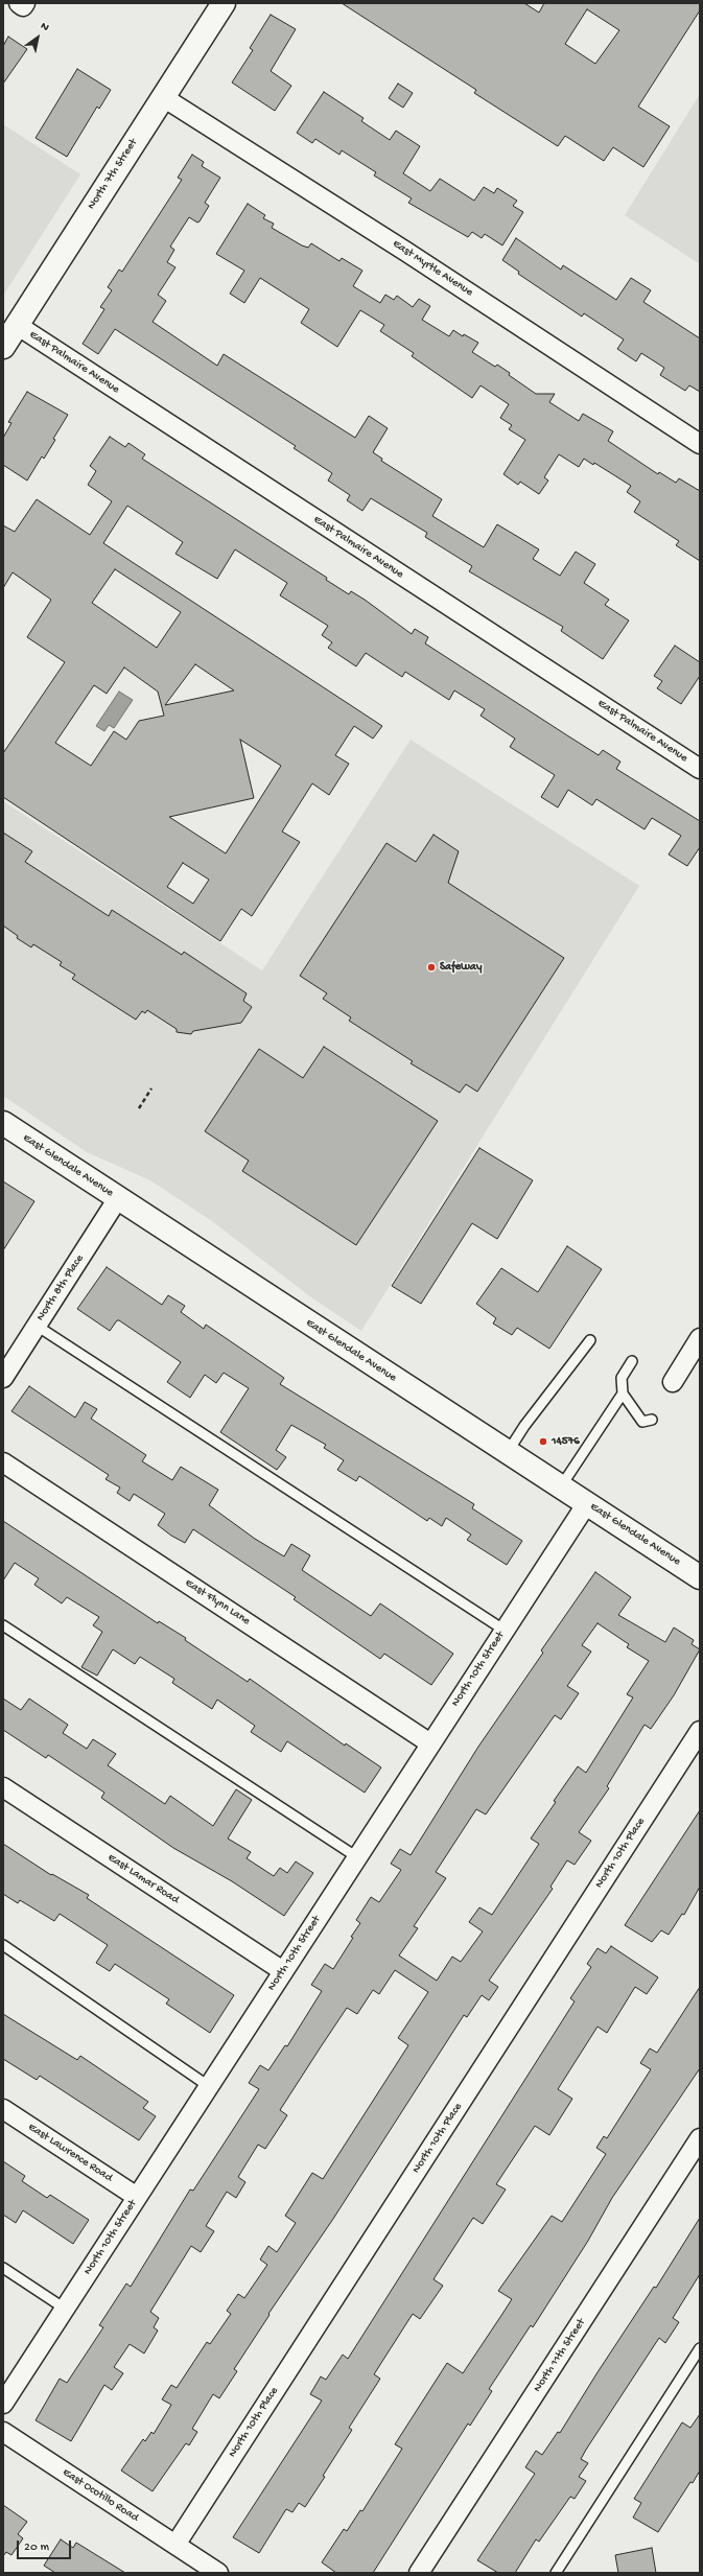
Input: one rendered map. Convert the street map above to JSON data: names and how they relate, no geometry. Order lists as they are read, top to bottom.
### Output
{
  "streets": {
    "main road": ["North 7th Street", "East Glendale Avenue"],
    "street": [
      "East Myrtle Avenue",
      "East Palmaire Avenue",
      "North 8th Place",
      "East Flynn Lane",
      "North 10th Street",
      "North 10th Place",
      "East Lamar Road",
      "East Lawrence Road",
      "North 11th Street",
      "East Ocotillo Road"
    ]
  },
  "crossings": [
    ["North 7th Street", "East Myrtle Avenue"],
    ["North 7th Street", "East Palmaire Avenue"],
    ["East Glendale Avenue", "North 8th Place"],
    ["East Glendale Avenue", "North 10th Street"],
    ["East Flynn Lane", "North 10th Street"],
    ["North 10th Street", "East Lamar Road"],
    ["North 10th Street", "East Lawrence Road"],
    ["North 10th Place", "East Ocotillo Road"]
  ],
  "places": ["Safeway", "14576"],
  "scale_bar": "20 m",
  "north": "top right"
}
